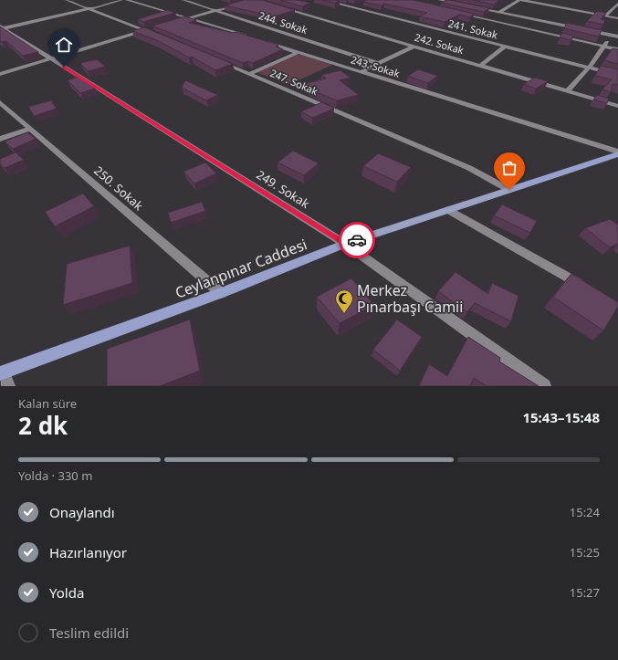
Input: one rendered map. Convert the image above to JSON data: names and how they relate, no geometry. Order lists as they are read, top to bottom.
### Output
{
  "streets": {
    "main road": ["Ceylanpınar Caddesi"],
    "street": [
      "244. Sokak",
      "241. Sokak",
      "242. Sokak",
      "243. Sokak",
      "247. Sokak",
      "250. Sokak",
      "249. Sokak"
    ]
  },
  "crossings": [
    ["243. Sokak", "Ceylanpınar Caddesi"],
    ["247. Sokak", "Ceylanpınar Caddesi"],
    ["250. Sokak", "Ceylanpınar Caddesi"],
    ["249. Sokak", "Ceylanpınar Caddesi"]
  ],
  "places": {
    "mosque": ["Merkez Pınarbaşı Camii"]
  },
  "page": {
    "heading": ["2 dk", "Kalan süre", "15:43–15:48"],
    "bar": "Yolda · 330 m",
    "list": [
      ["Onaylandı", "15:24"],
      ["Hazırlanıyor", "15:25"],
      ["Yolda", "15:27"],
      "Teslim edildi"
    ]
  }
}
